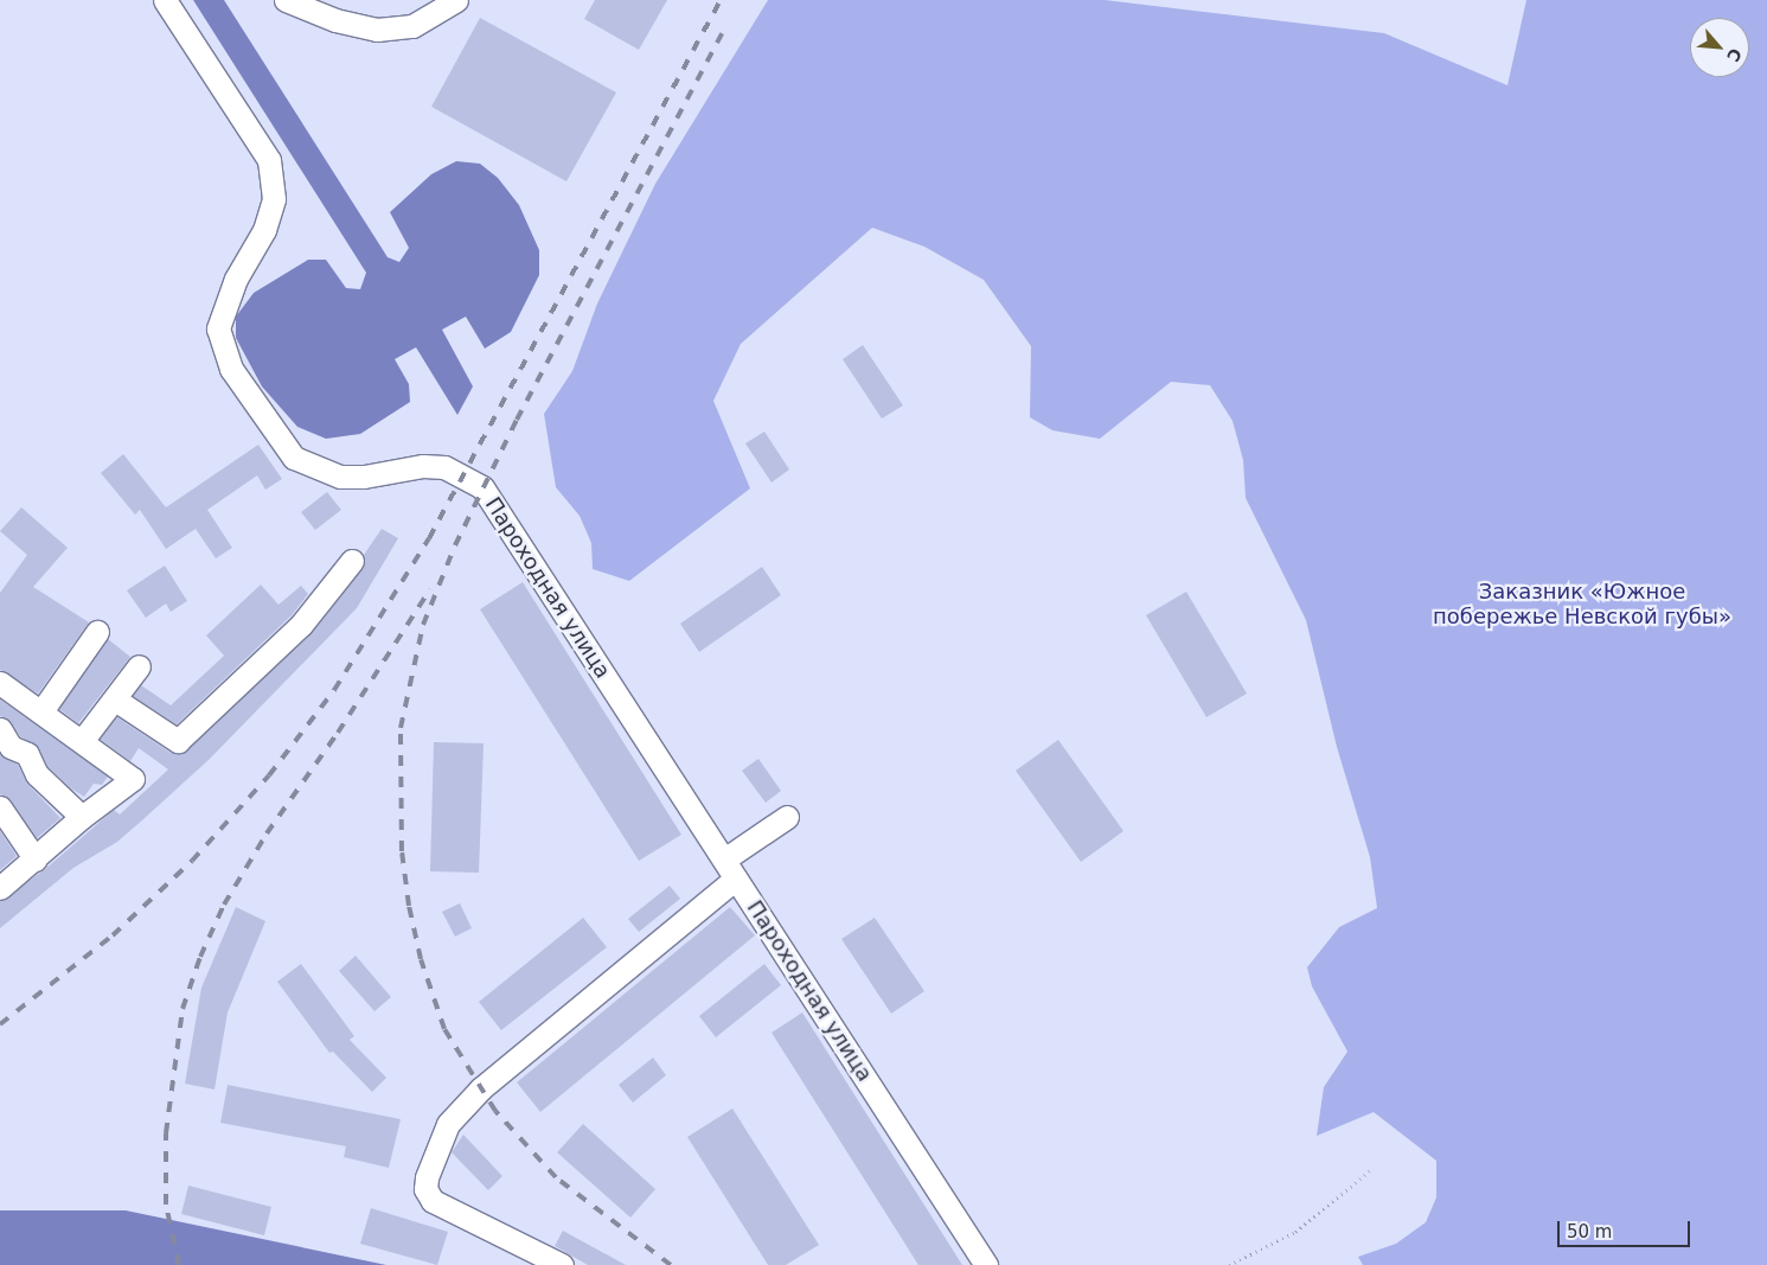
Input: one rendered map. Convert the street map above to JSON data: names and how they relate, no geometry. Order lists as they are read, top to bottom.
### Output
{
  "streets": {
    "street": ["Пароходная улица"]
  },
  "parks": ["Заказник «Южное побережье Невской губы»"],
  "scale_bar": "50 m",
  "north": "bottom right"
}
